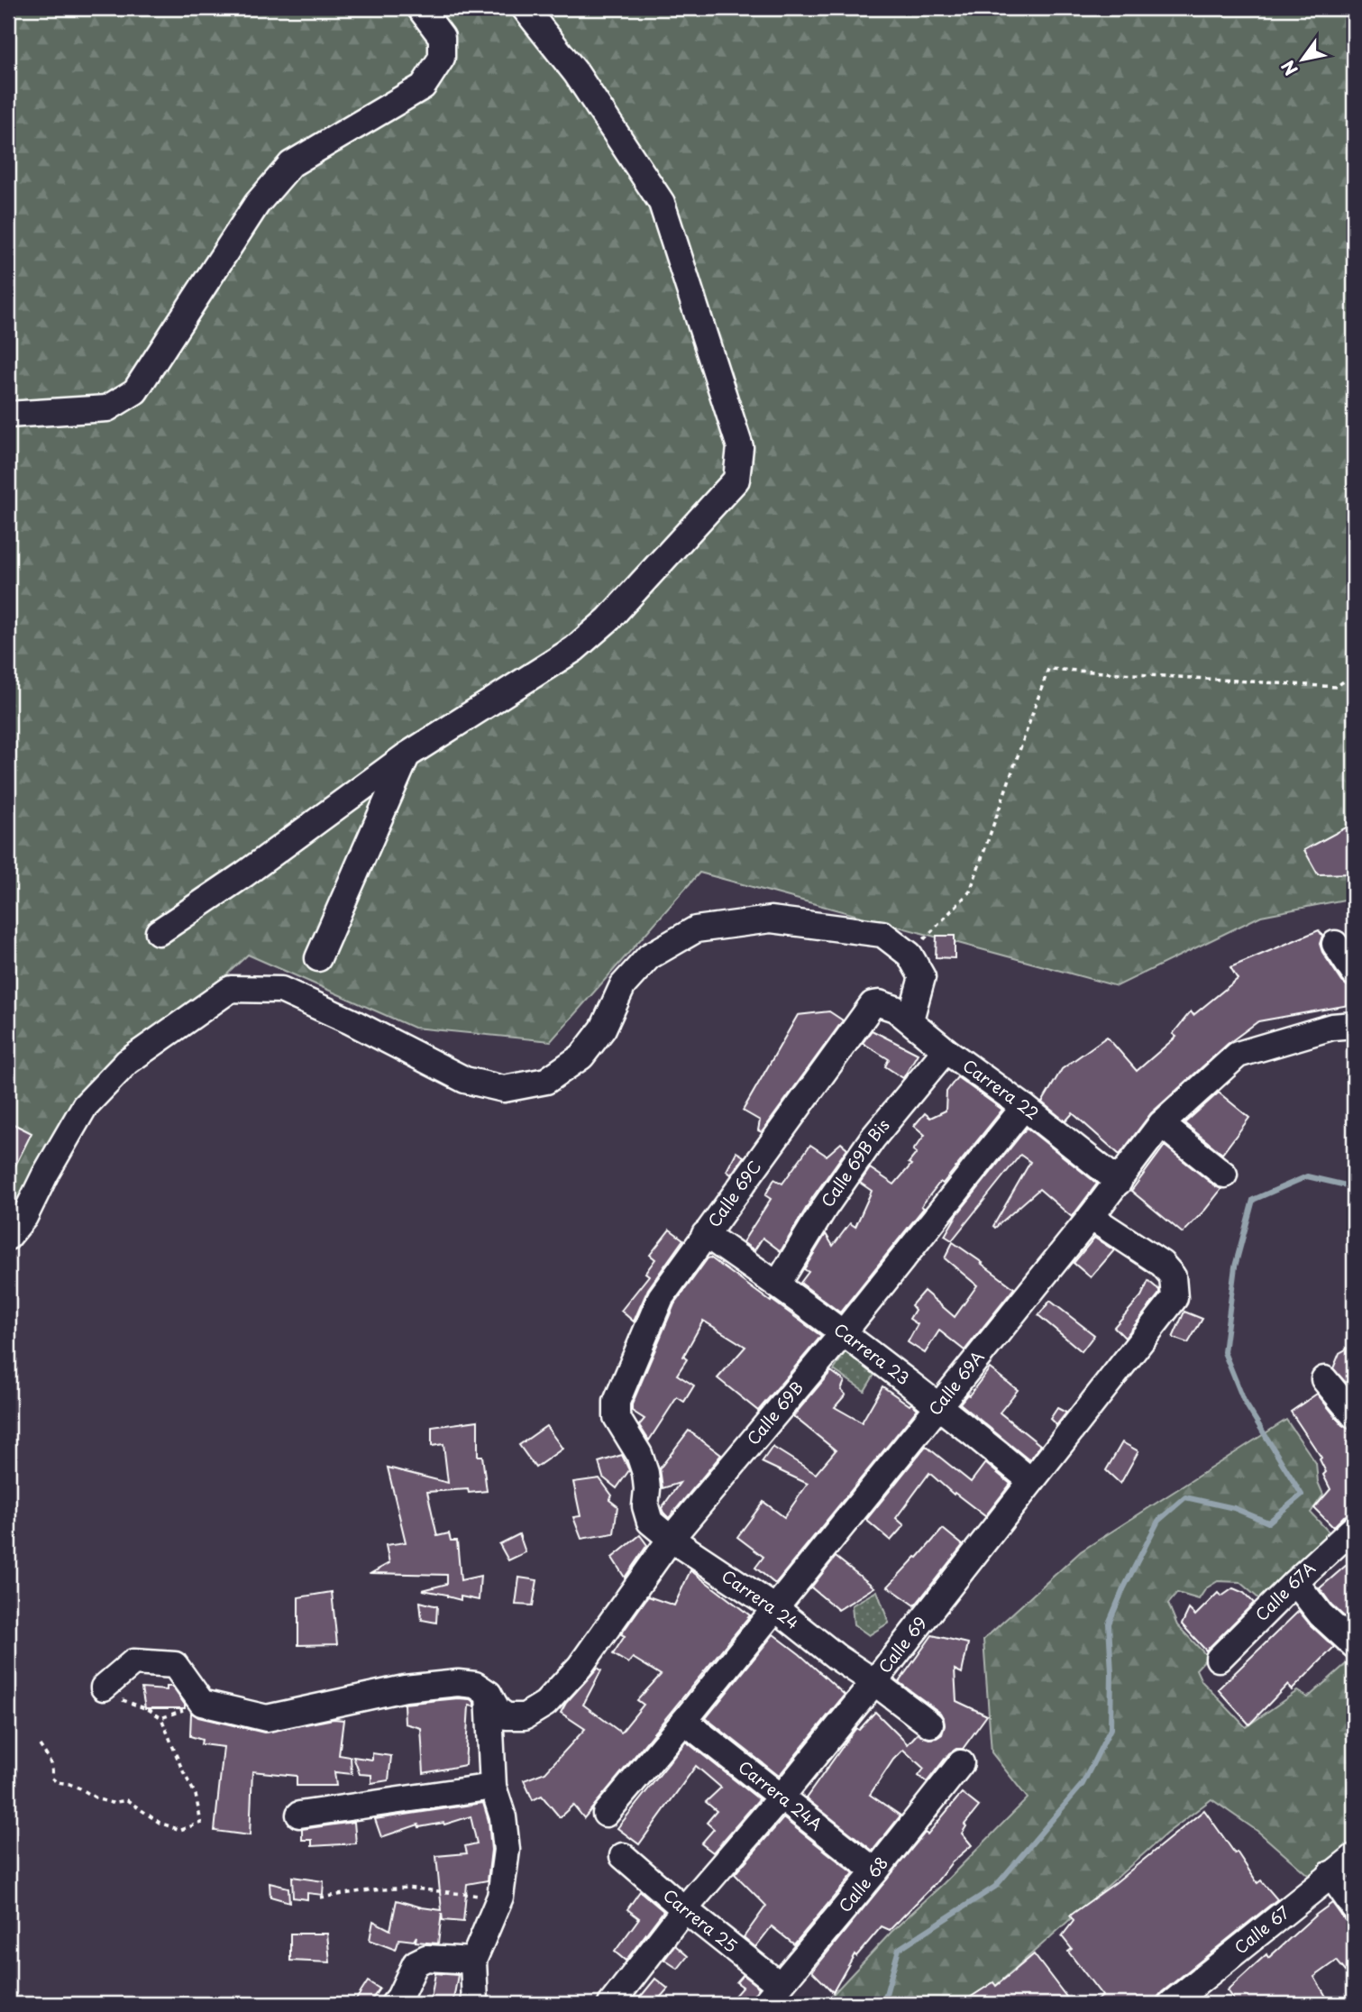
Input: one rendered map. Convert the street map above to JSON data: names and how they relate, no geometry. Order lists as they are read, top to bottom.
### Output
{
  "streets": {
    "street": [
      "Carrera 22",
      "Calle 69B Bis",
      "Calle 69C",
      "Carrera 23",
      "Calle 69A",
      "Calle 69B",
      "Calle 67A",
      "Carrera 24",
      "Calle 69",
      "Carrera 24A",
      "Calle 68",
      "Carrera 25",
      "Calle 67"
    ]
  },
  "crossings": [
    ["Carrera 22", "Calle 69B Bis"],
    ["Carrera 22", "Calle 69C"],
    ["Carrera 22", "Calle 69A"],
    ["Carrera 22", "Calle 69B"],
    ["Calle 69B Bis", "Carrera 23"],
    ["Calle 69C", "Carrera 23"],
    ["Calle 69C", "Carrera 24"],
    ["Carrera 23", "Calle 69A"],
    ["Carrera 23", "Calle 69B"],
    ["Carrera 23", "Calle 69"],
    ["Calle 69A", "Carrera 24"],
    ["Calle 69A", "Calle 69"],
    ["Calle 69A", "Carrera 24A"],
    ["Calle 69B", "Carrera 24"],
    ["Carrera 24", "Calle 69"],
    ["Calle 69", "Carrera 24A"],
    ["Calle 69", "Carrera 25"],
    ["Carrera 24A", "Calle 68"],
    ["Calle 68", "Carrera 25"]
  ],
  "north": "bottom left"
}
